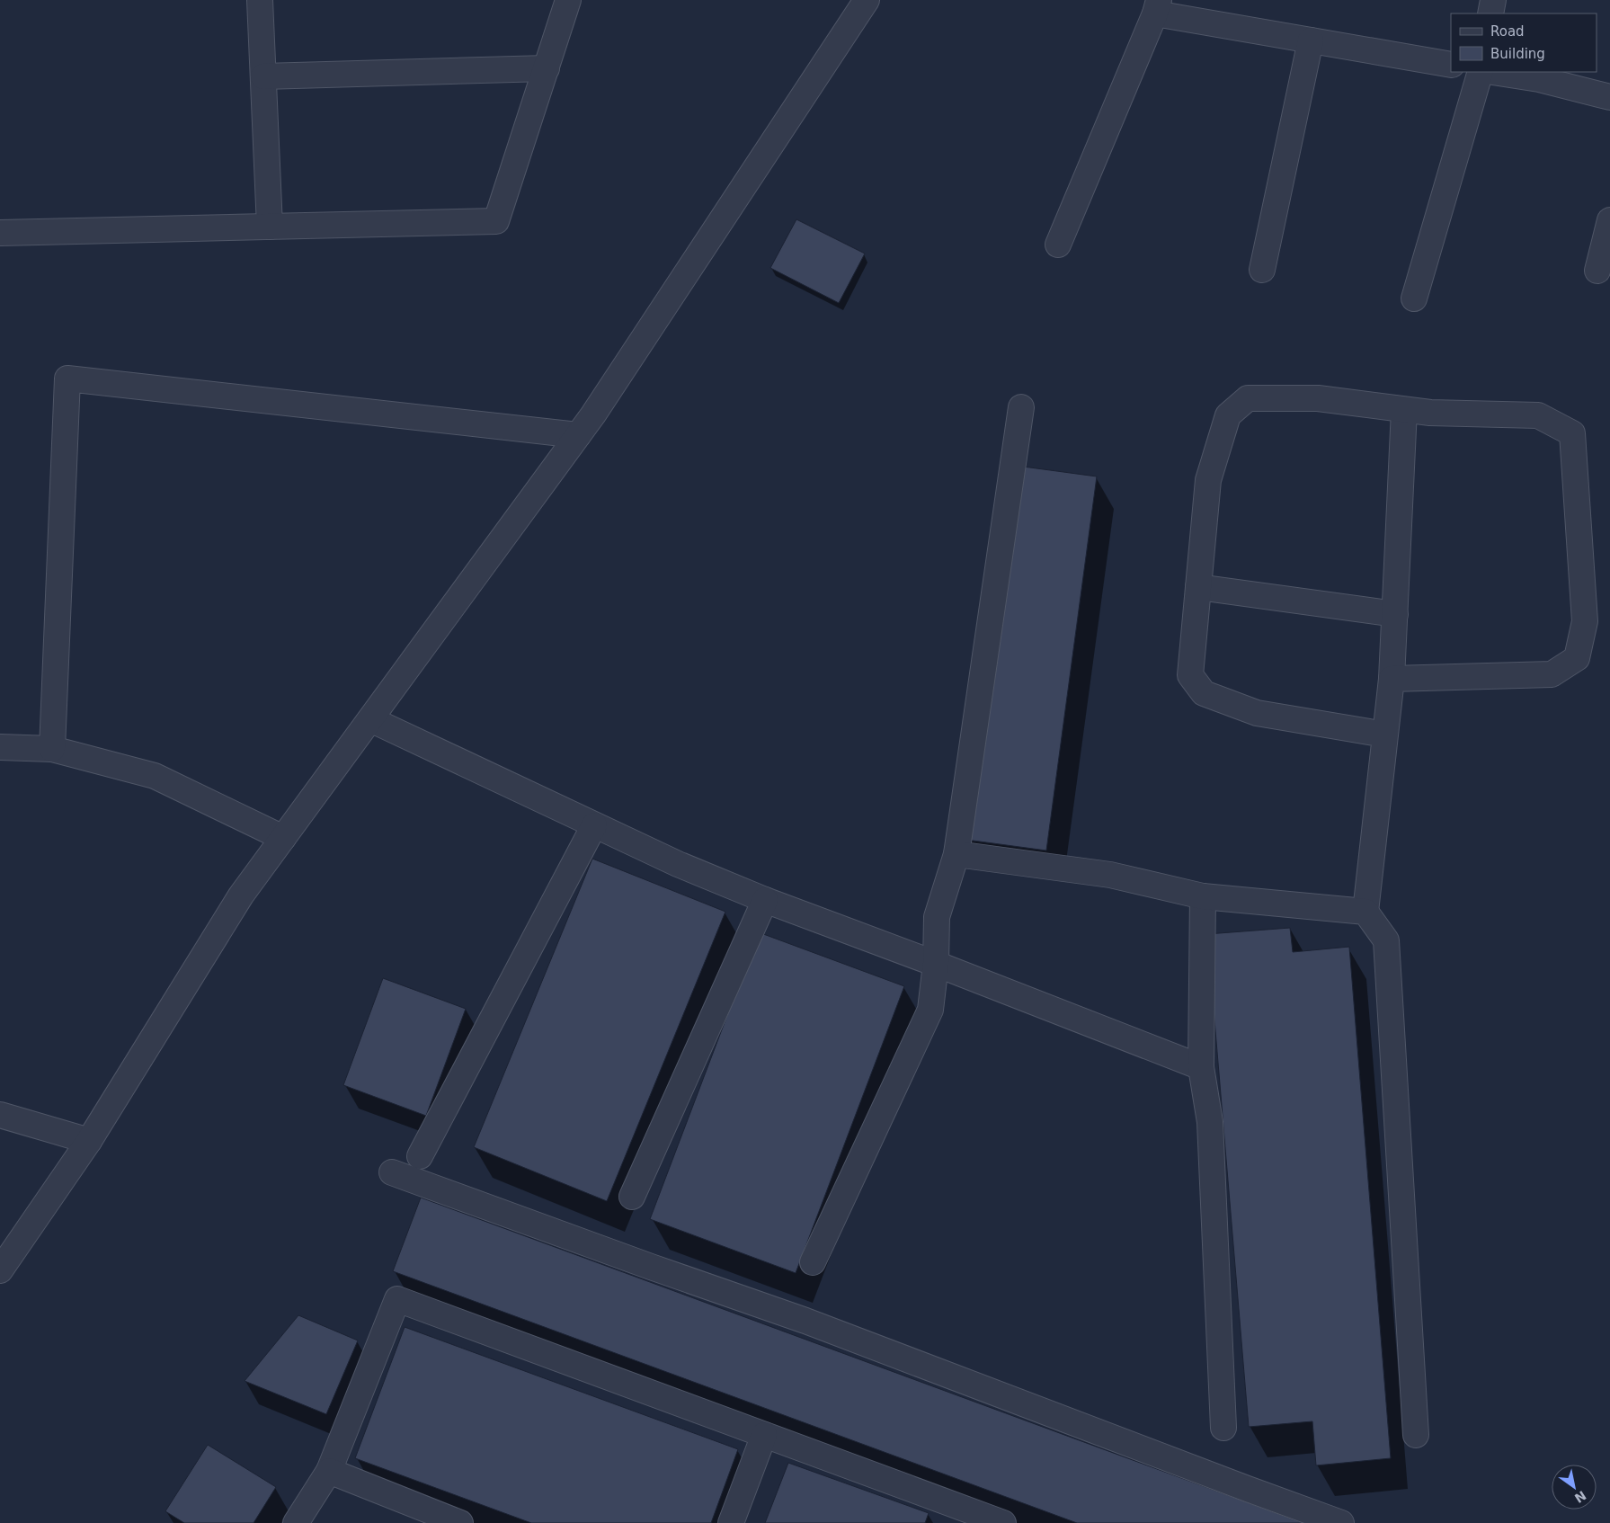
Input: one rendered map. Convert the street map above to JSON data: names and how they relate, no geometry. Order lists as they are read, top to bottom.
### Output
{
  "legend": ["Road", "Building"],
  "north": "bottom right"
}
